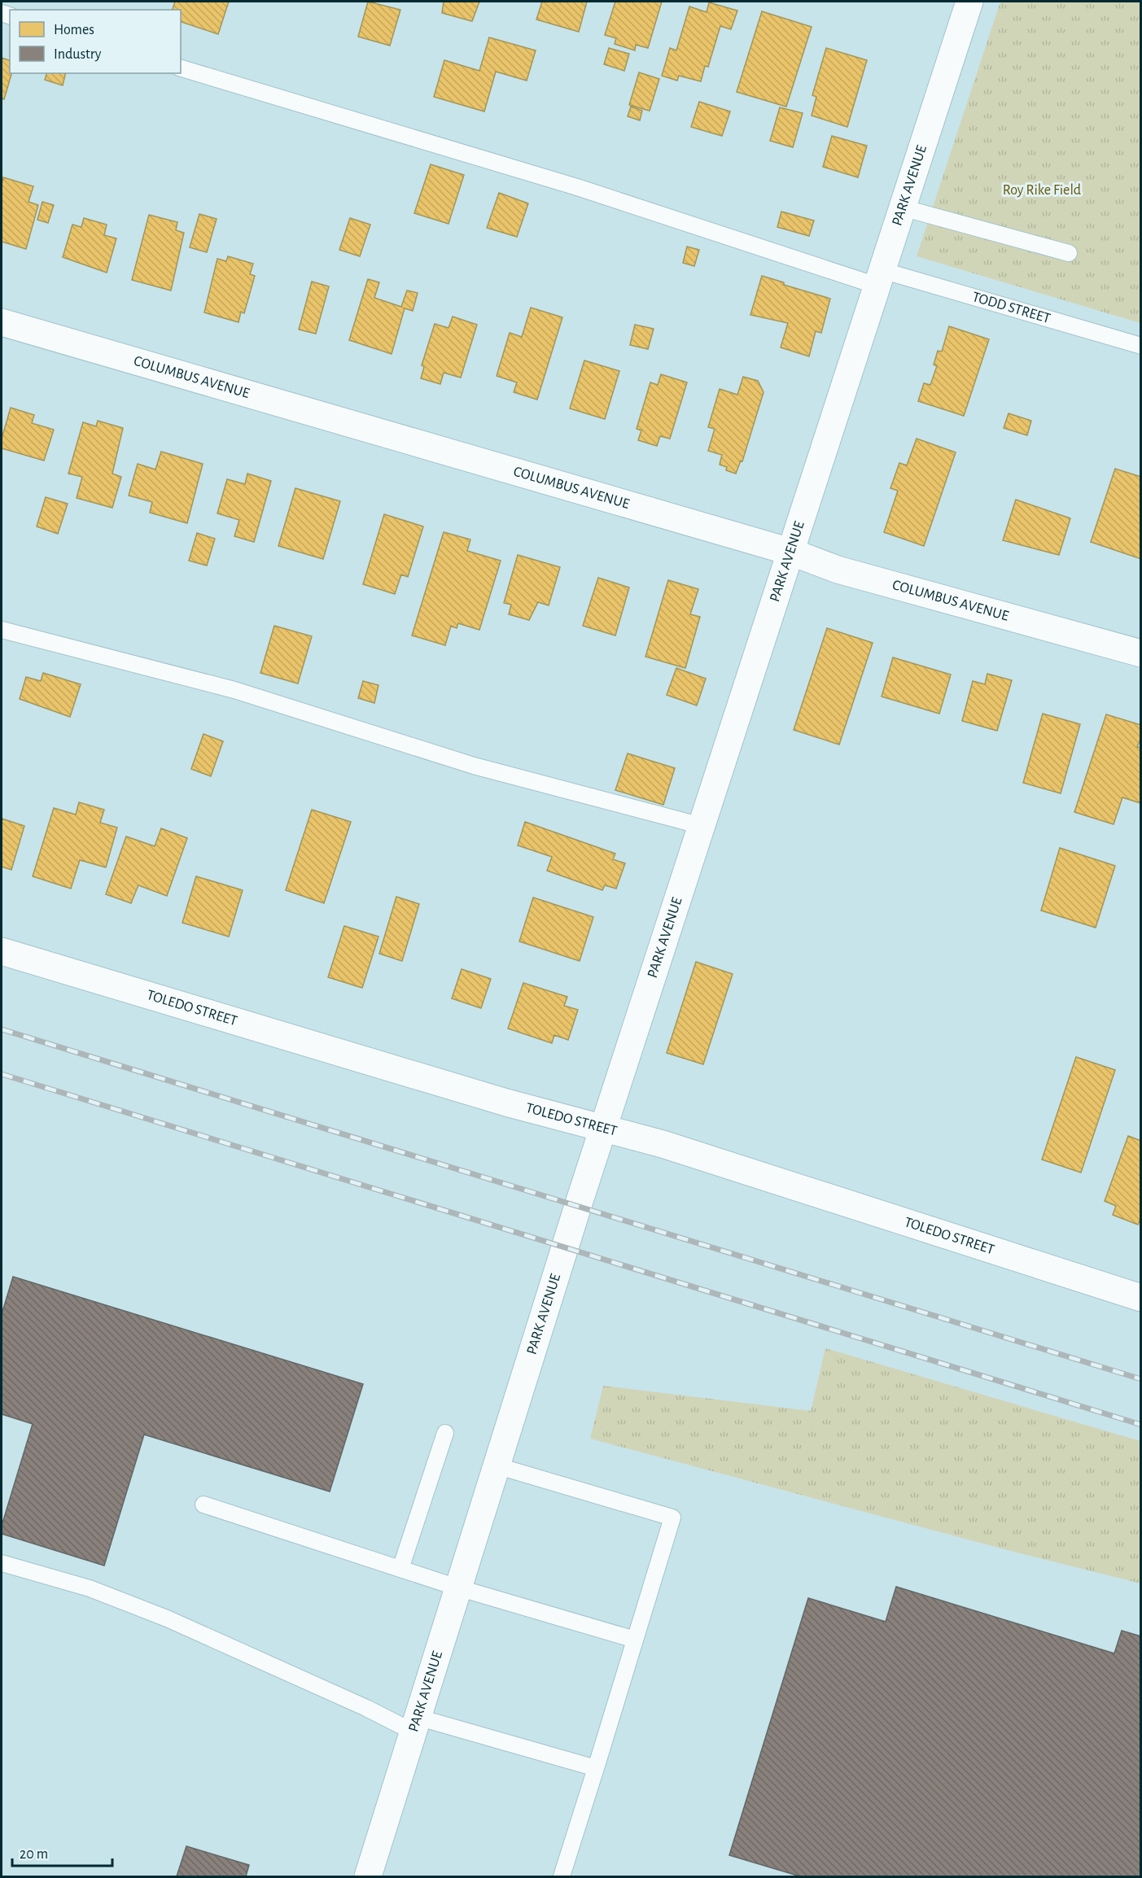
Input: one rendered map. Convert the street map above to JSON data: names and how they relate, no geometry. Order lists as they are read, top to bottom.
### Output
{
  "streets": {
    "street": ["PARK AVENUE", "COLUMBUS AVENUE", "TOLEDO STREET"],
    "lane": ["TODD STREET"]
  },
  "crossings": [
    ["PARK AVENUE", "TODD STREET"],
    ["PARK AVENUE", "COLUMBUS AVENUE"],
    ["PARK AVENUE", "TOLEDO STREET"]
  ],
  "parks": ["Roy Rike Field"],
  "legend": ["Homes", "Industry"],
  "scale_bar": "20 m"
}
